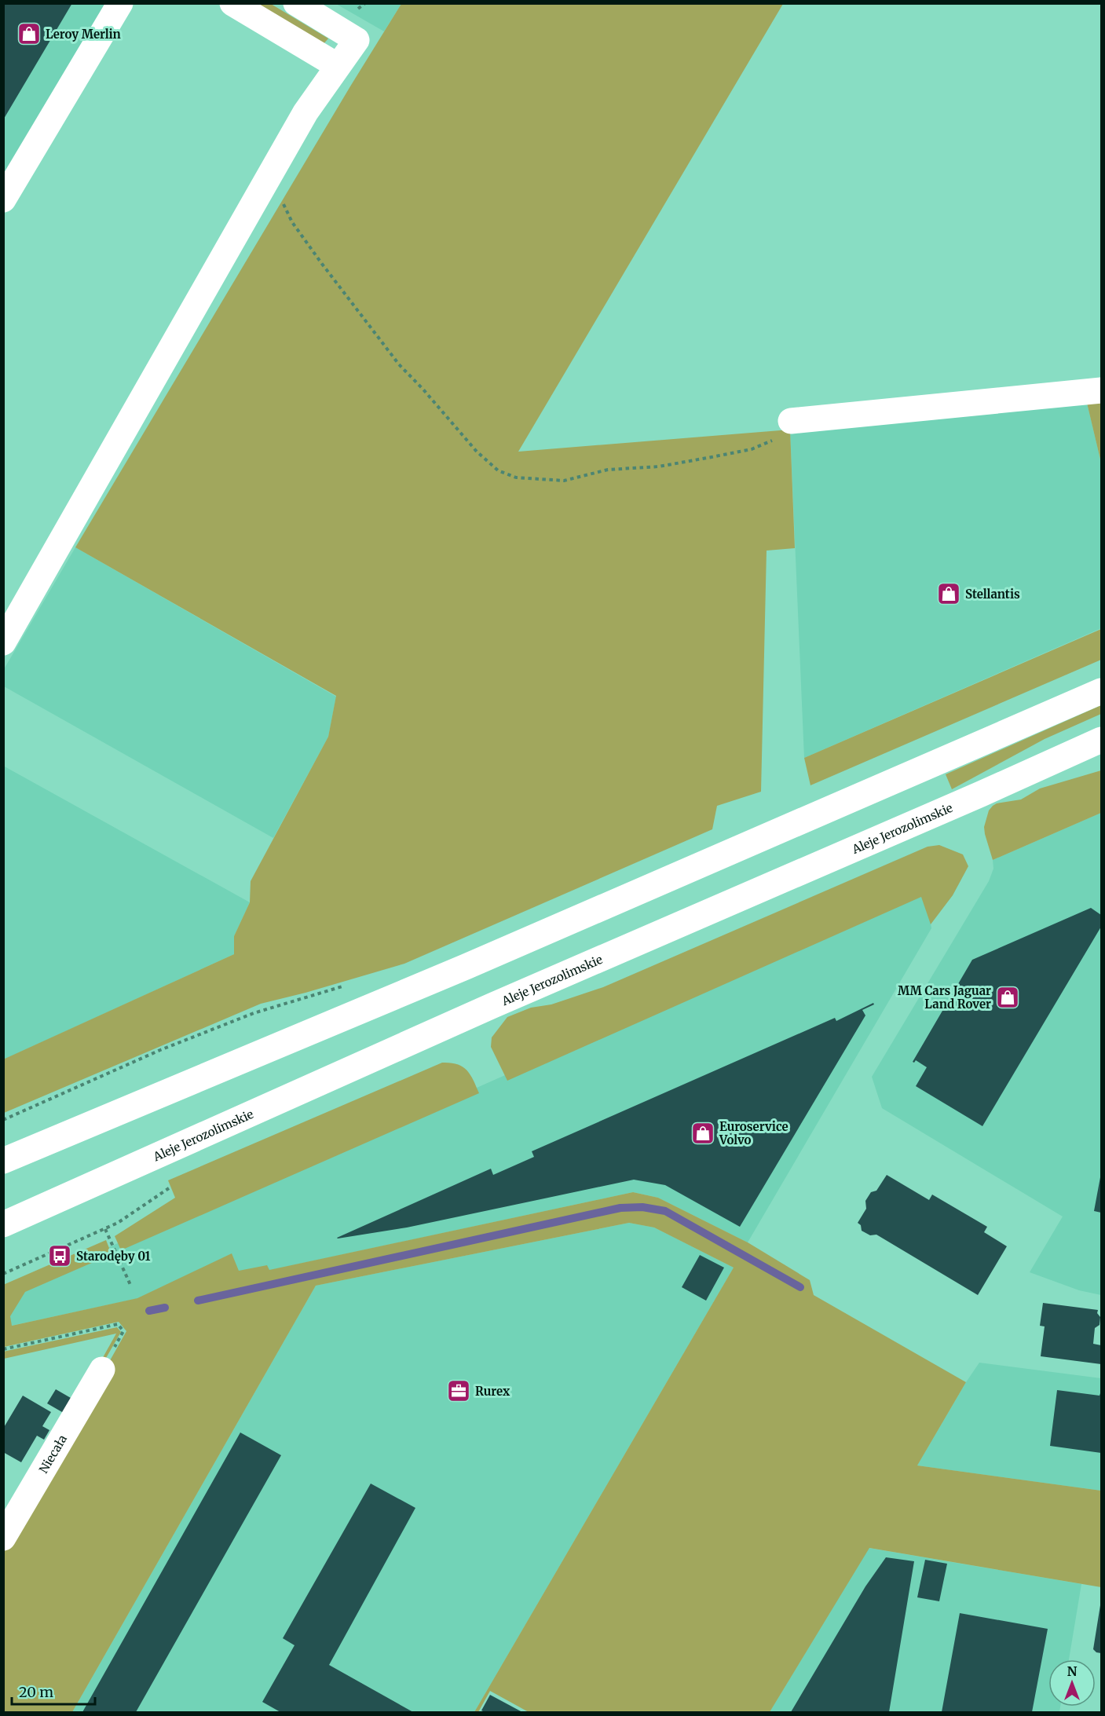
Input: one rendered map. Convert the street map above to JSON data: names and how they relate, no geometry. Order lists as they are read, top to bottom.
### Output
{
  "streets": {
    "main road": ["Aleje Jerozolimskie", "Niecała"]
  },
  "places": {
    "shop": [
      "Leroy Merlin",
      "Stellantis",
      "MM Cars Jaguar Land Rover",
      "Euroservice Volvo"
    ],
    "bus stop": ["Starodęby 01"],
    "office": ["Rurex"]
  },
  "scale_bar": "20 m",
  "north": "top"
}
